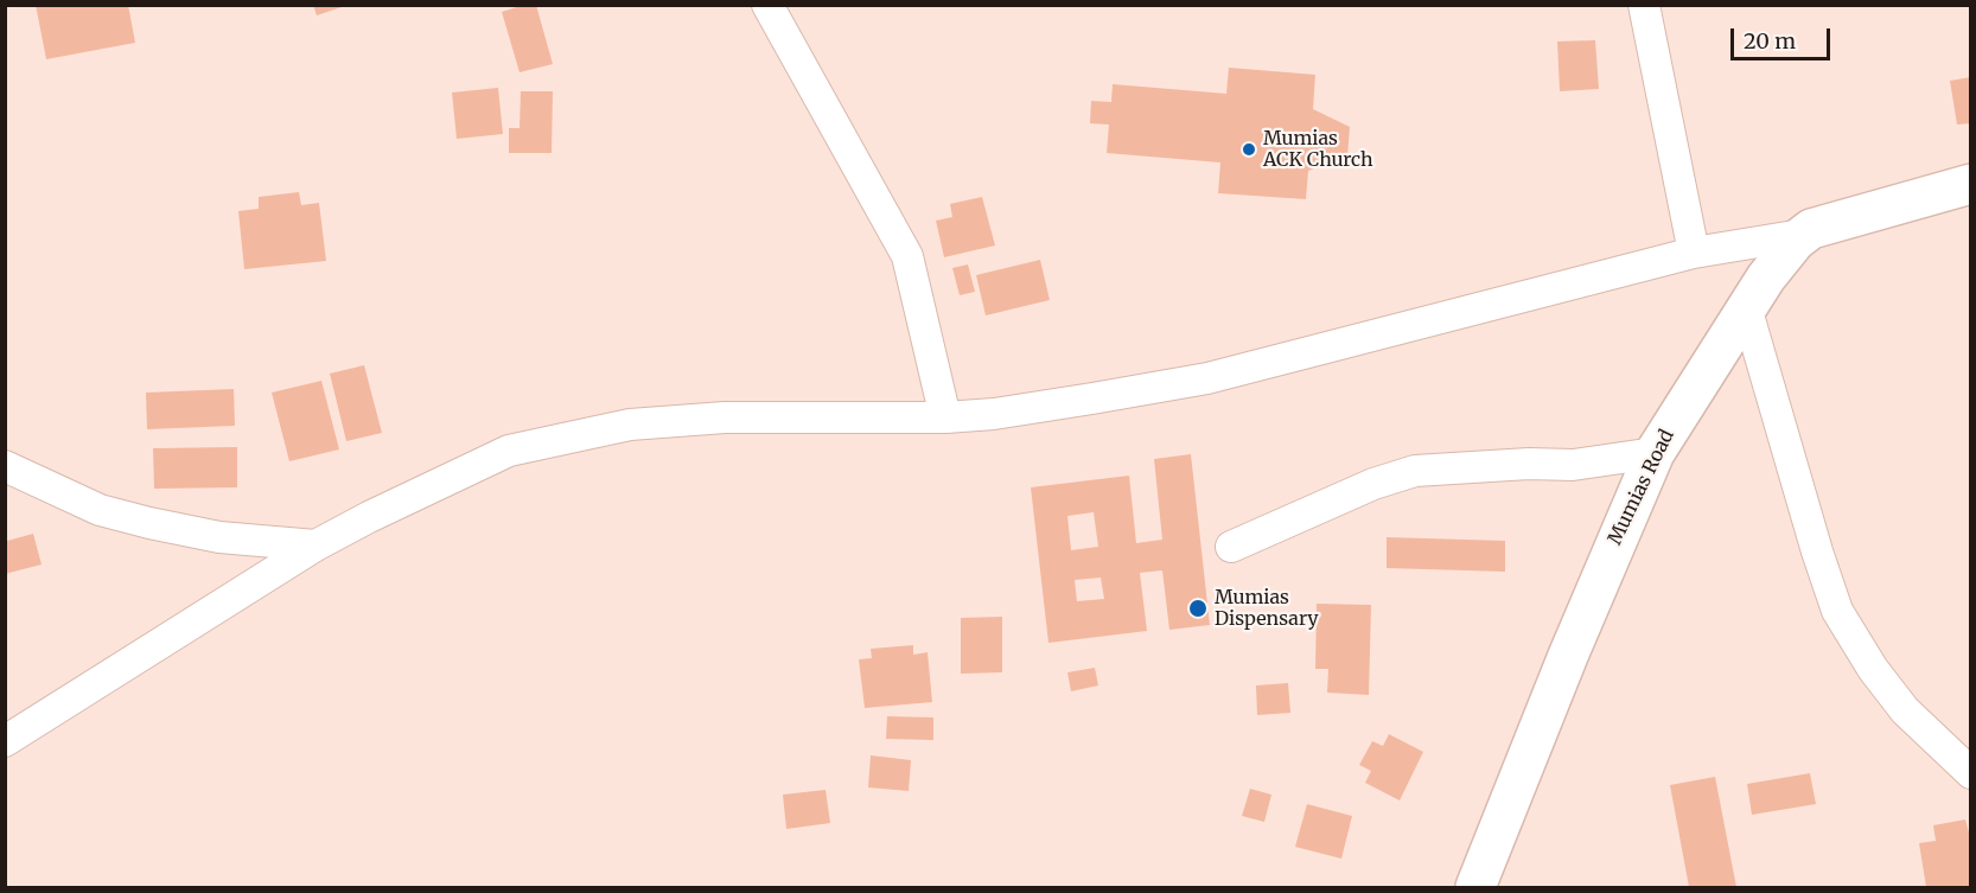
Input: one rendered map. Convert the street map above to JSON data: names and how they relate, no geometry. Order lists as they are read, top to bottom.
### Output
{
  "streets": {
    "street": ["Mumias Road"]
  },
  "places": ["Mumias ACK Church", "Mumias Dispensary"],
  "scale_bar": "20 m"
}
